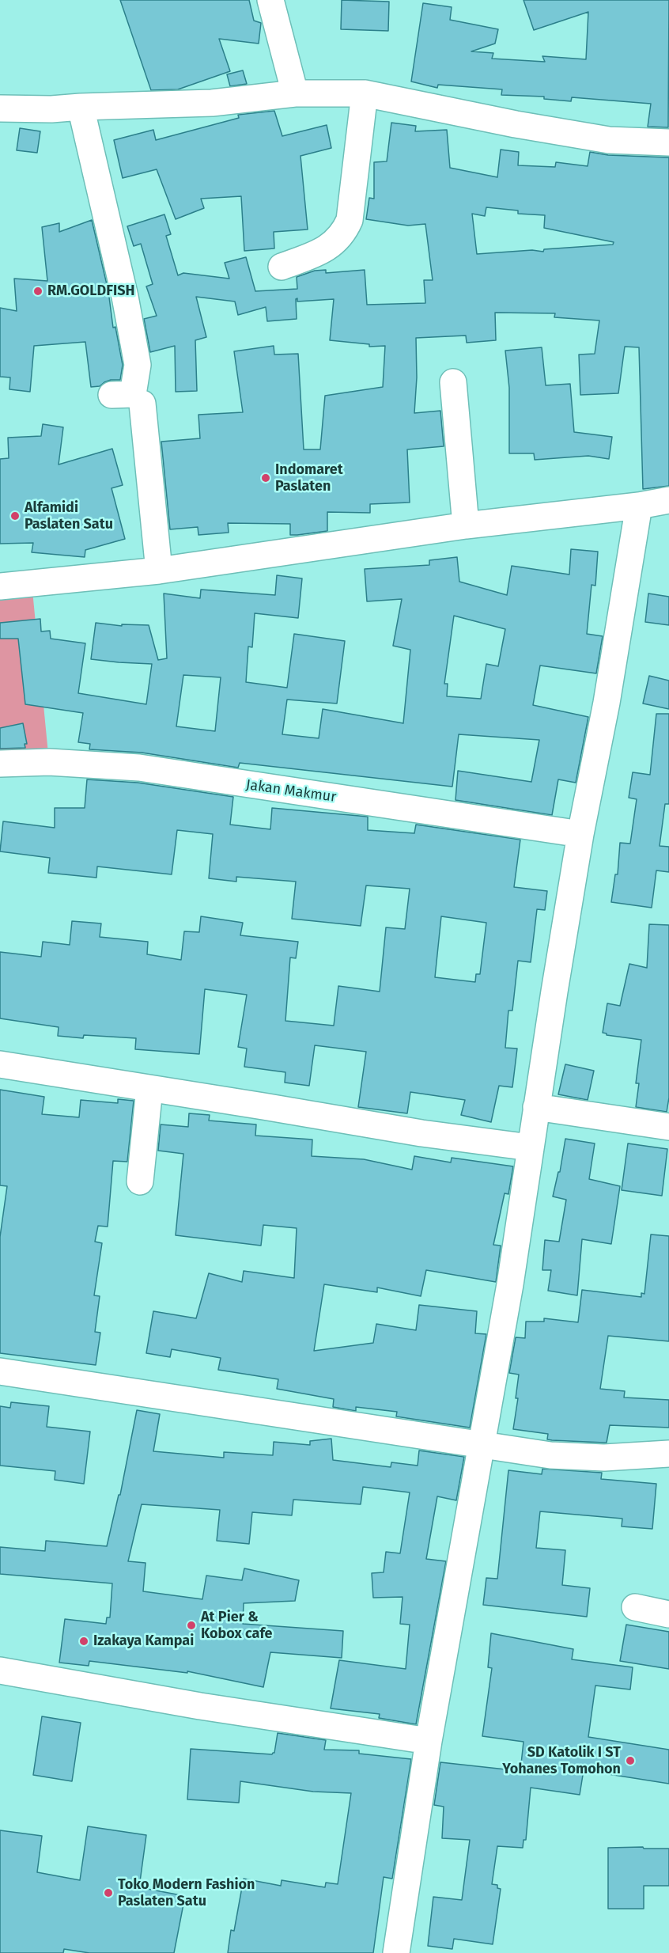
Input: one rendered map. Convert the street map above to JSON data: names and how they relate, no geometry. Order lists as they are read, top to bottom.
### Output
{
  "streets": {
    "street": ["Jakan Makmur"]
  },
  "places": [
    "RM.GOLDFISH",
    "Indomaret Paslaten",
    "Alfamidi Paslaten Satu",
    "At Pier & Kobox cafe",
    "Izakaya Kampai",
    "SD Katolik I ST Yohanes Tomohon",
    "Toko Modern Fashion Paslaten Satu"
  ]
}
